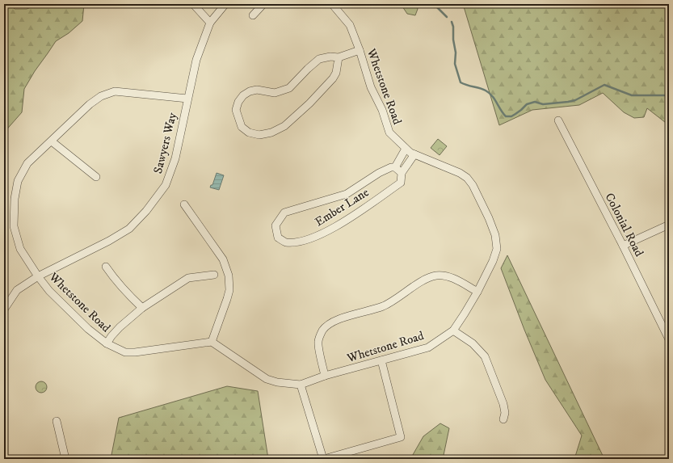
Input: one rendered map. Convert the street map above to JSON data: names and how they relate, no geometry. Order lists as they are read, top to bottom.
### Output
{
  "streets": {
    "street": [
      "Whetstone Road",
      "Sawyers Way",
      "Ember Lane",
      "Colonial Road"
    ]
  },
  "crossings": [
    ["Whetstone Road", "Sawyers Way"],
    ["Whetstone Road", "Ember Lane"]
  ]
}
